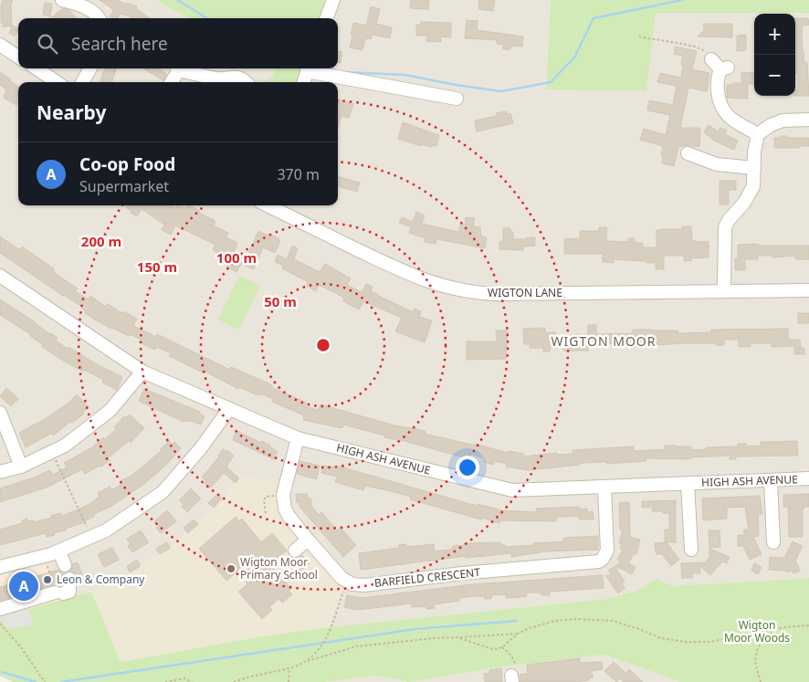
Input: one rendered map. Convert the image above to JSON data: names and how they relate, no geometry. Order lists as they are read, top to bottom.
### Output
{
  "streets": {
    "street": ["WIGTON LANE", "HIGH ASH AVENUE", "BARFIELD CRESCENT"]
  },
  "crossings": [
    ["HIGH ASH AVENUE", "BARFIELD CRESCENT"]
  ],
  "districts": ["WIGTON MOOR"],
  "parks": ["Wigton Moor Woods"],
  "places": ["Wigton Moor Primary School", "Leon & Company"],
  "page": {
    "map_buttons": ["+", "−"],
    "search": "Search here",
    "heading": "Nearby",
    "list": [
      {
        "mark": "A",
        "name": "Co-op Food",
        "note": "Supermarket",
        "value": "370 m"
      }
    ],
    "pins": "A"
  },
  "rings": [
    "200 m",
    "100 m",
    "150 m",
    "50 m"
  ]
}
